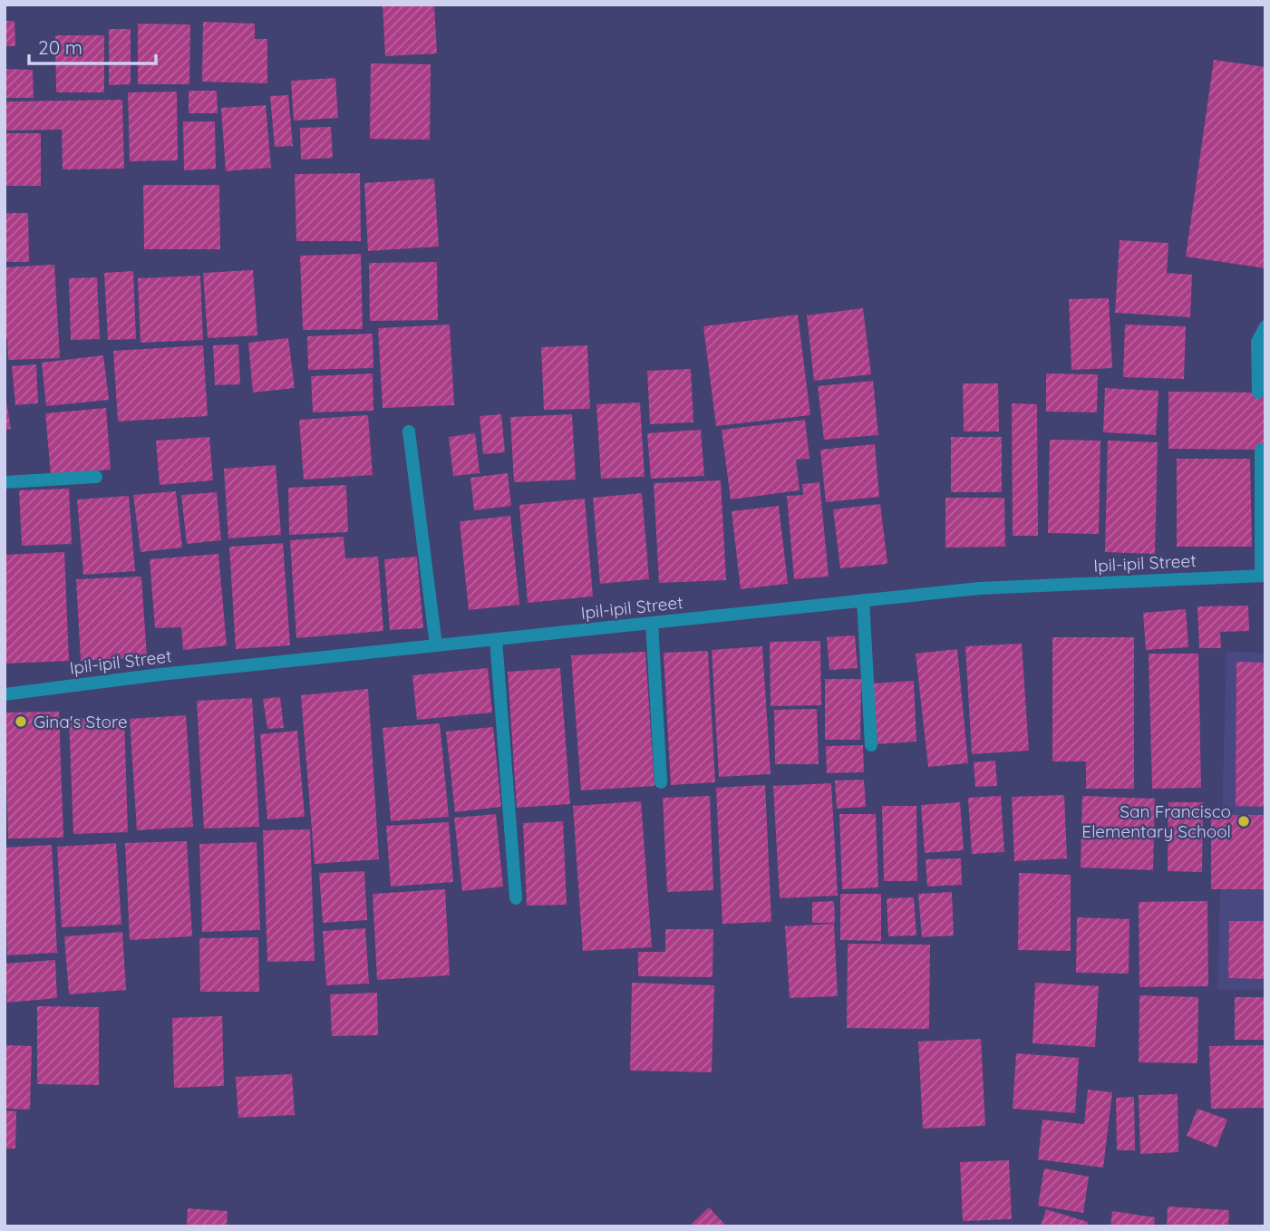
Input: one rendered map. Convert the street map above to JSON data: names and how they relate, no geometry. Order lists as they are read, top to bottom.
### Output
{
  "streets": {
    "street": ["Ipil-ipil Street"]
  },
  "places": ["Gina's Store", "San Francisco Elementary School"],
  "scale_bar": "20 m"
}
